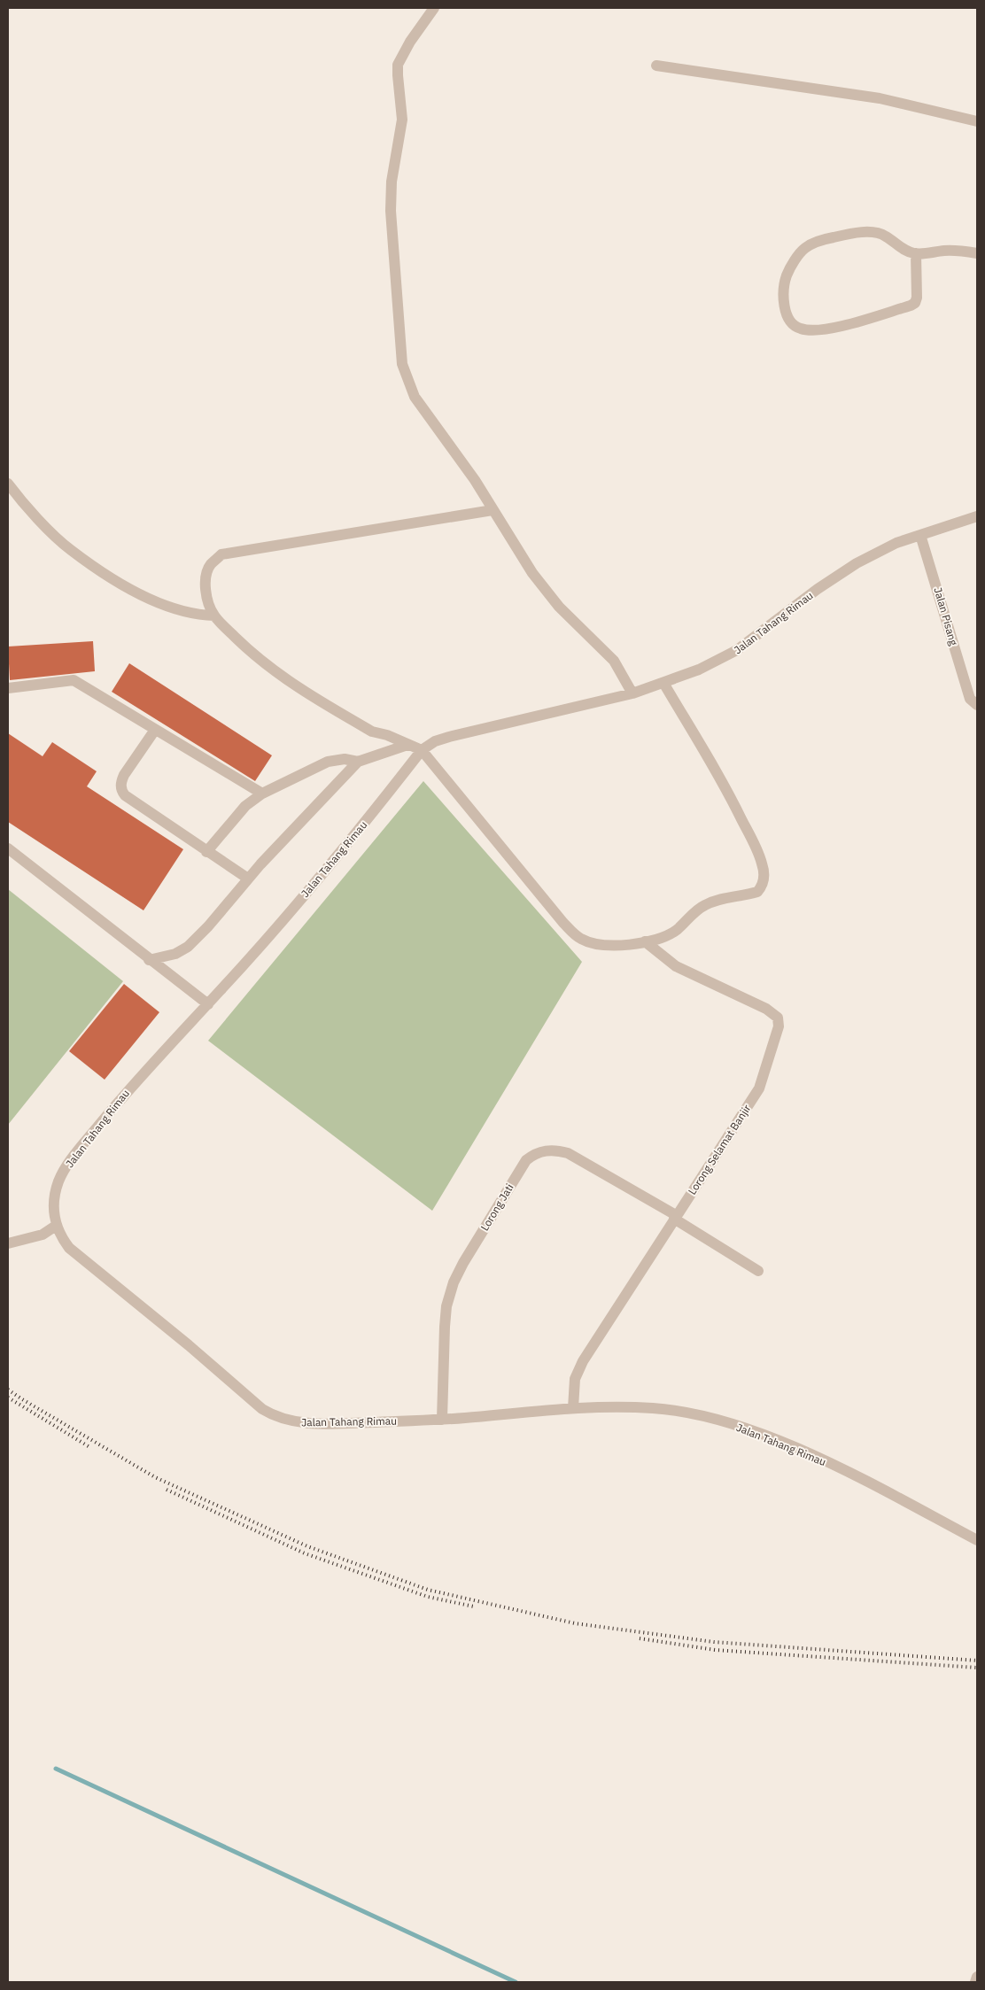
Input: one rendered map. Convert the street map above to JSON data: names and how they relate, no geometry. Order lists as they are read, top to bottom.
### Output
{
  "streets": {
    "street": [
      "Jalan Pisang",
      "Jalan Tahang Rimau",
      "Lorong Selamat Banjir",
      "Lorong Jati"
    ]
  },
  "crossings": [
    ["Jalan Pisang", "Jalan Tahang Rimau"],
    ["Jalan Tahang Rimau", "Lorong Selamat Banjir"],
    ["Jalan Tahang Rimau", "Lorong Jati"],
    ["Lorong Selamat Banjir", "Lorong Jati"]
  ]
}
